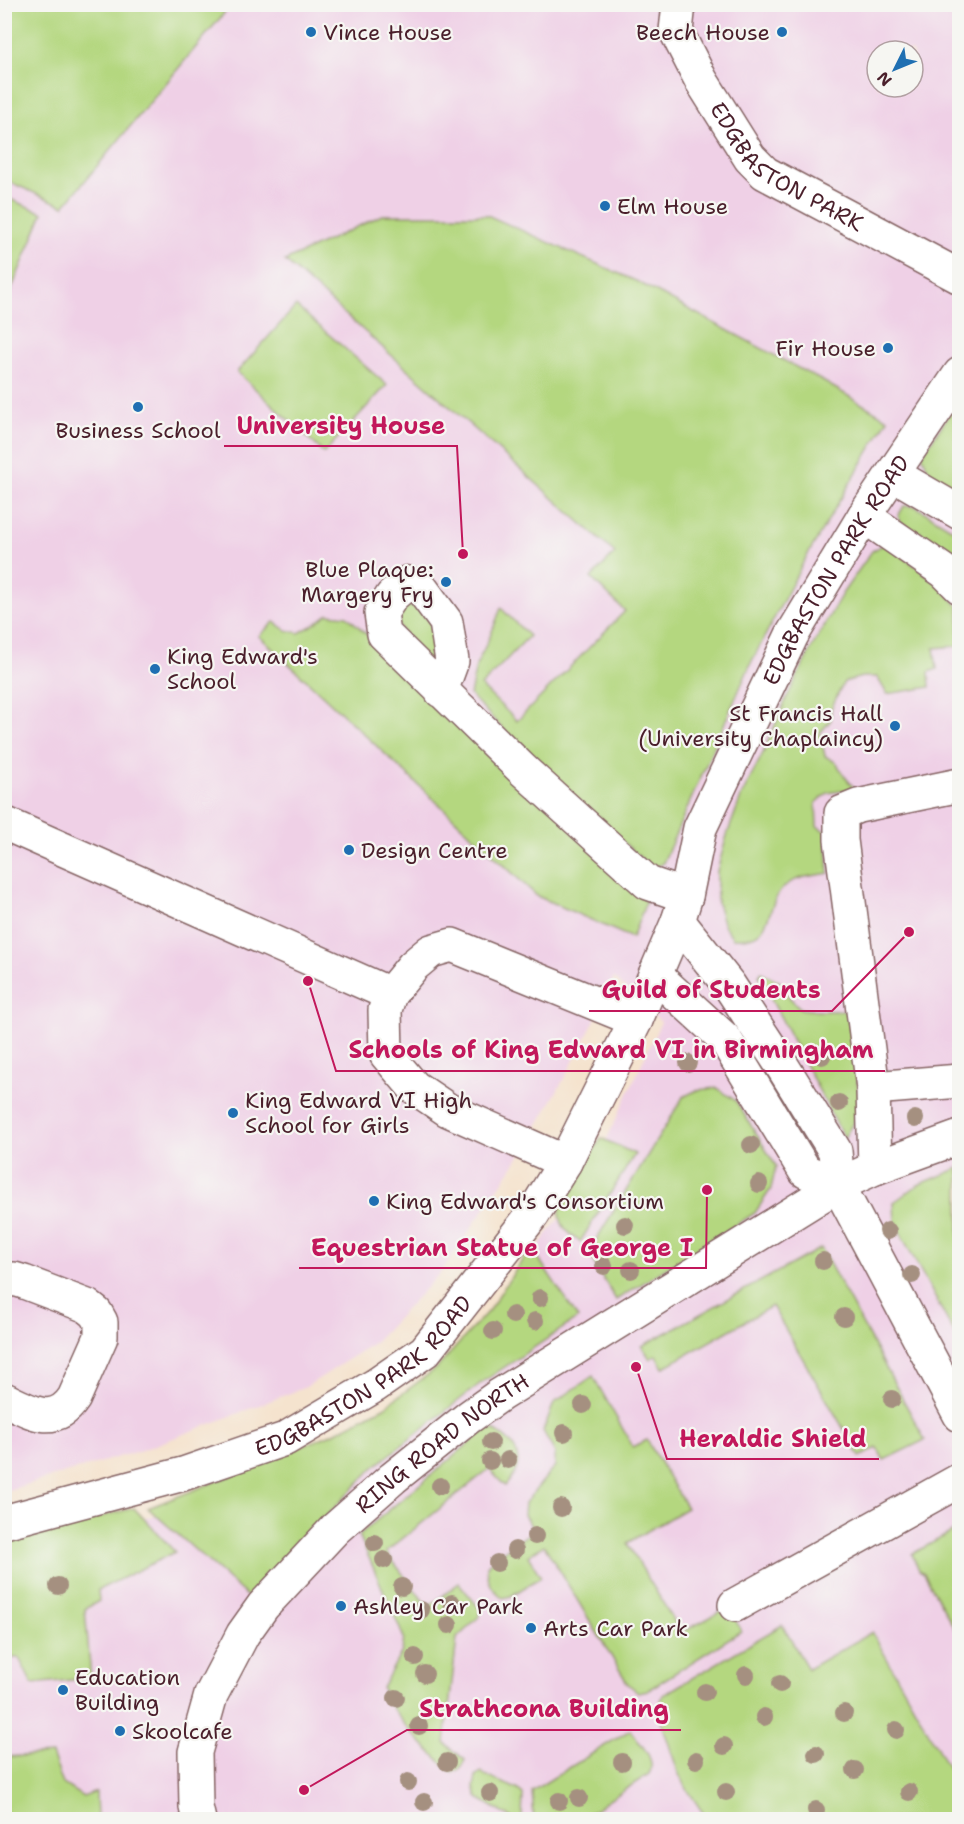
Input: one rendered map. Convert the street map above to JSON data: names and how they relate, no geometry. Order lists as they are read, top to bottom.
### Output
{
  "streets": {
    "street": ["EDGBASTON PARK", "EDGBASTON PARK ROAD", "RING ROAD NORTH"]
  },
  "places": [
    "Vince House",
    "Beech House",
    "Elm House",
    "Fir House",
    "Business School",
    "University House",
    "Blue Plaque: Margery Fry",
    "King Edward's School",
    "St Francis Hall (University Chaplaincy)",
    "Design Centre",
    "Guild of Students",
    "Schools of King Edward VI in Birmingham",
    "King Edward VI High School for Girls",
    "Equestrian Statue of George I",
    "King Edward's Consortium",
    "Heraldic Shield",
    "Ashley Car Park",
    "Arts Car Park",
    "Education Building",
    "Skoolcafe",
    "Strathcona Building"
  ],
  "north": "bottom left"
}
